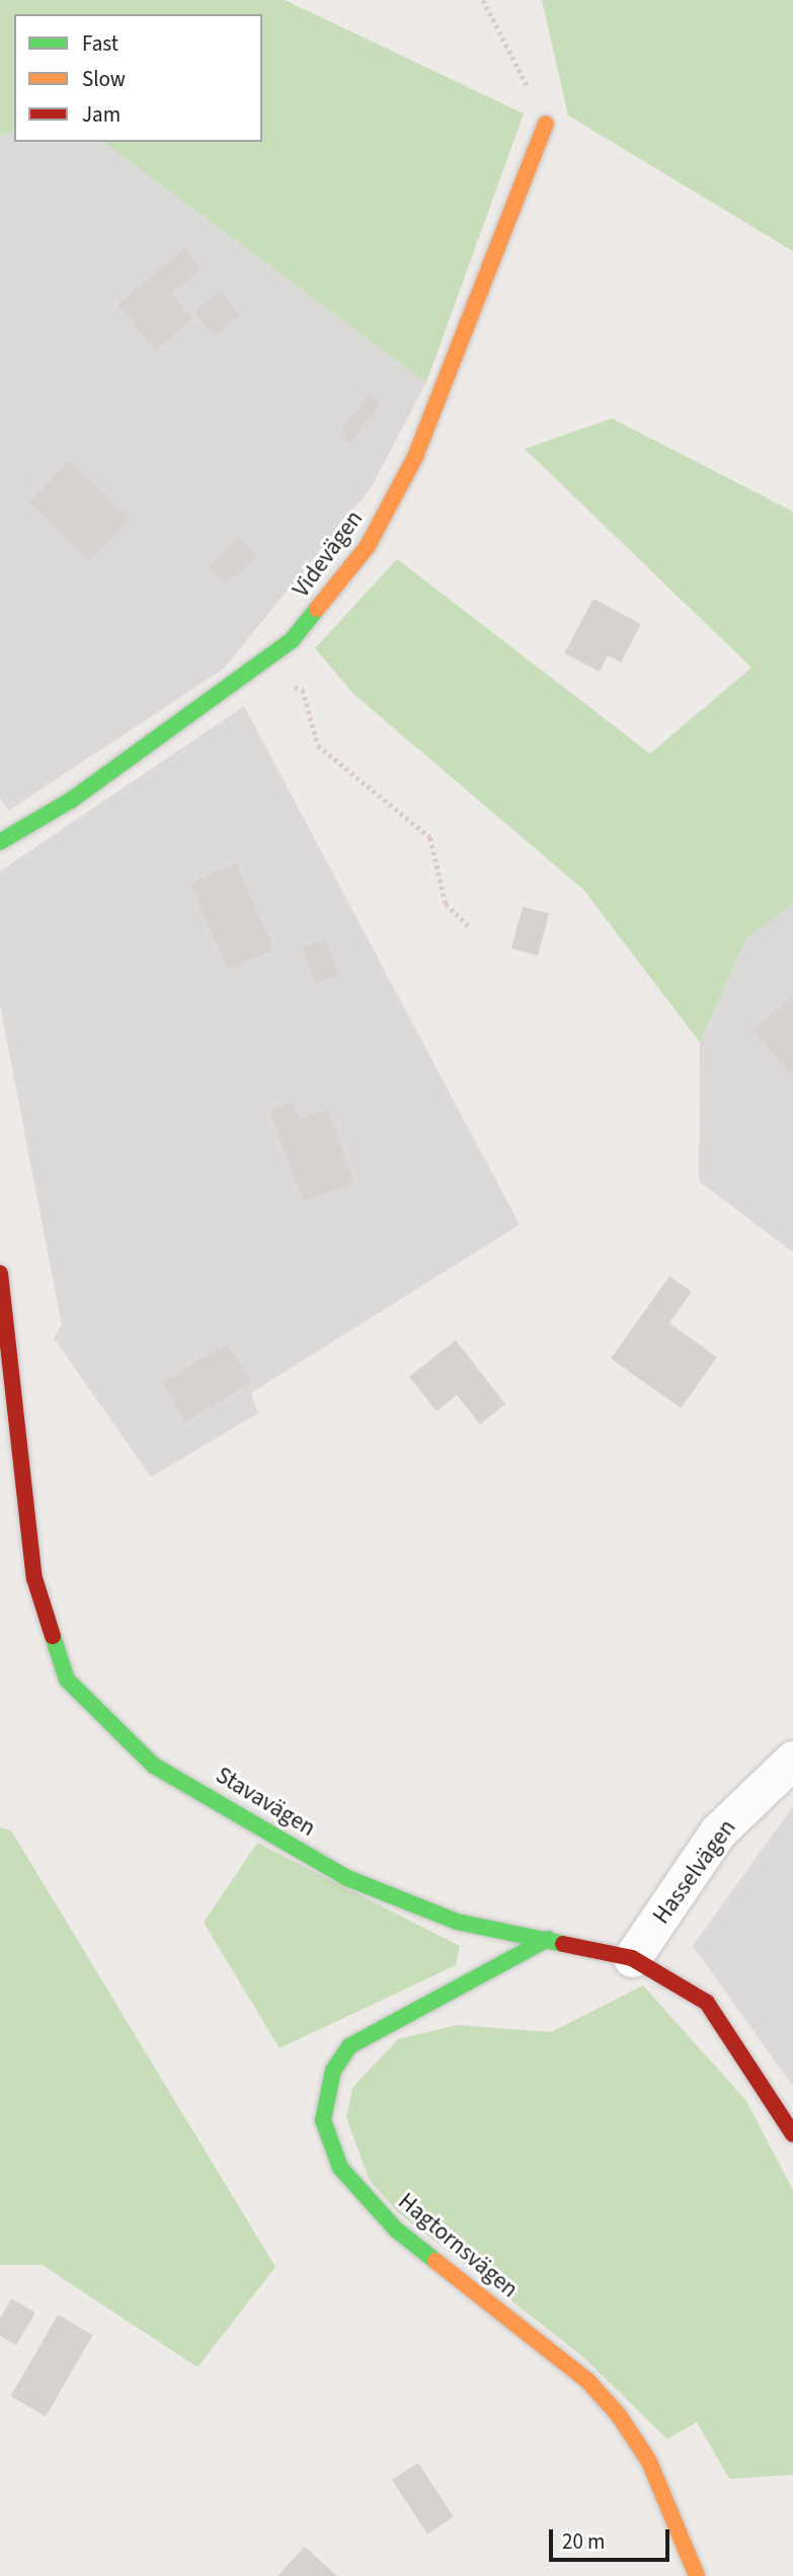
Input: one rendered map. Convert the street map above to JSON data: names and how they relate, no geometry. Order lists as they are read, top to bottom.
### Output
{
  "streets": {
    "street": [
      "Videvägen",
      "Stavavägen",
      "Hasselvägen",
      "Hagtornsvägen"
    ]
  },
  "crossings": [
    ["Stavavägen", "Hasselvägen"],
    ["Stavavägen", "Hagtornsvägen"]
  ],
  "legend": ["Fast", "Slow", "Jam"],
  "scale_bar": "20 m"
}
